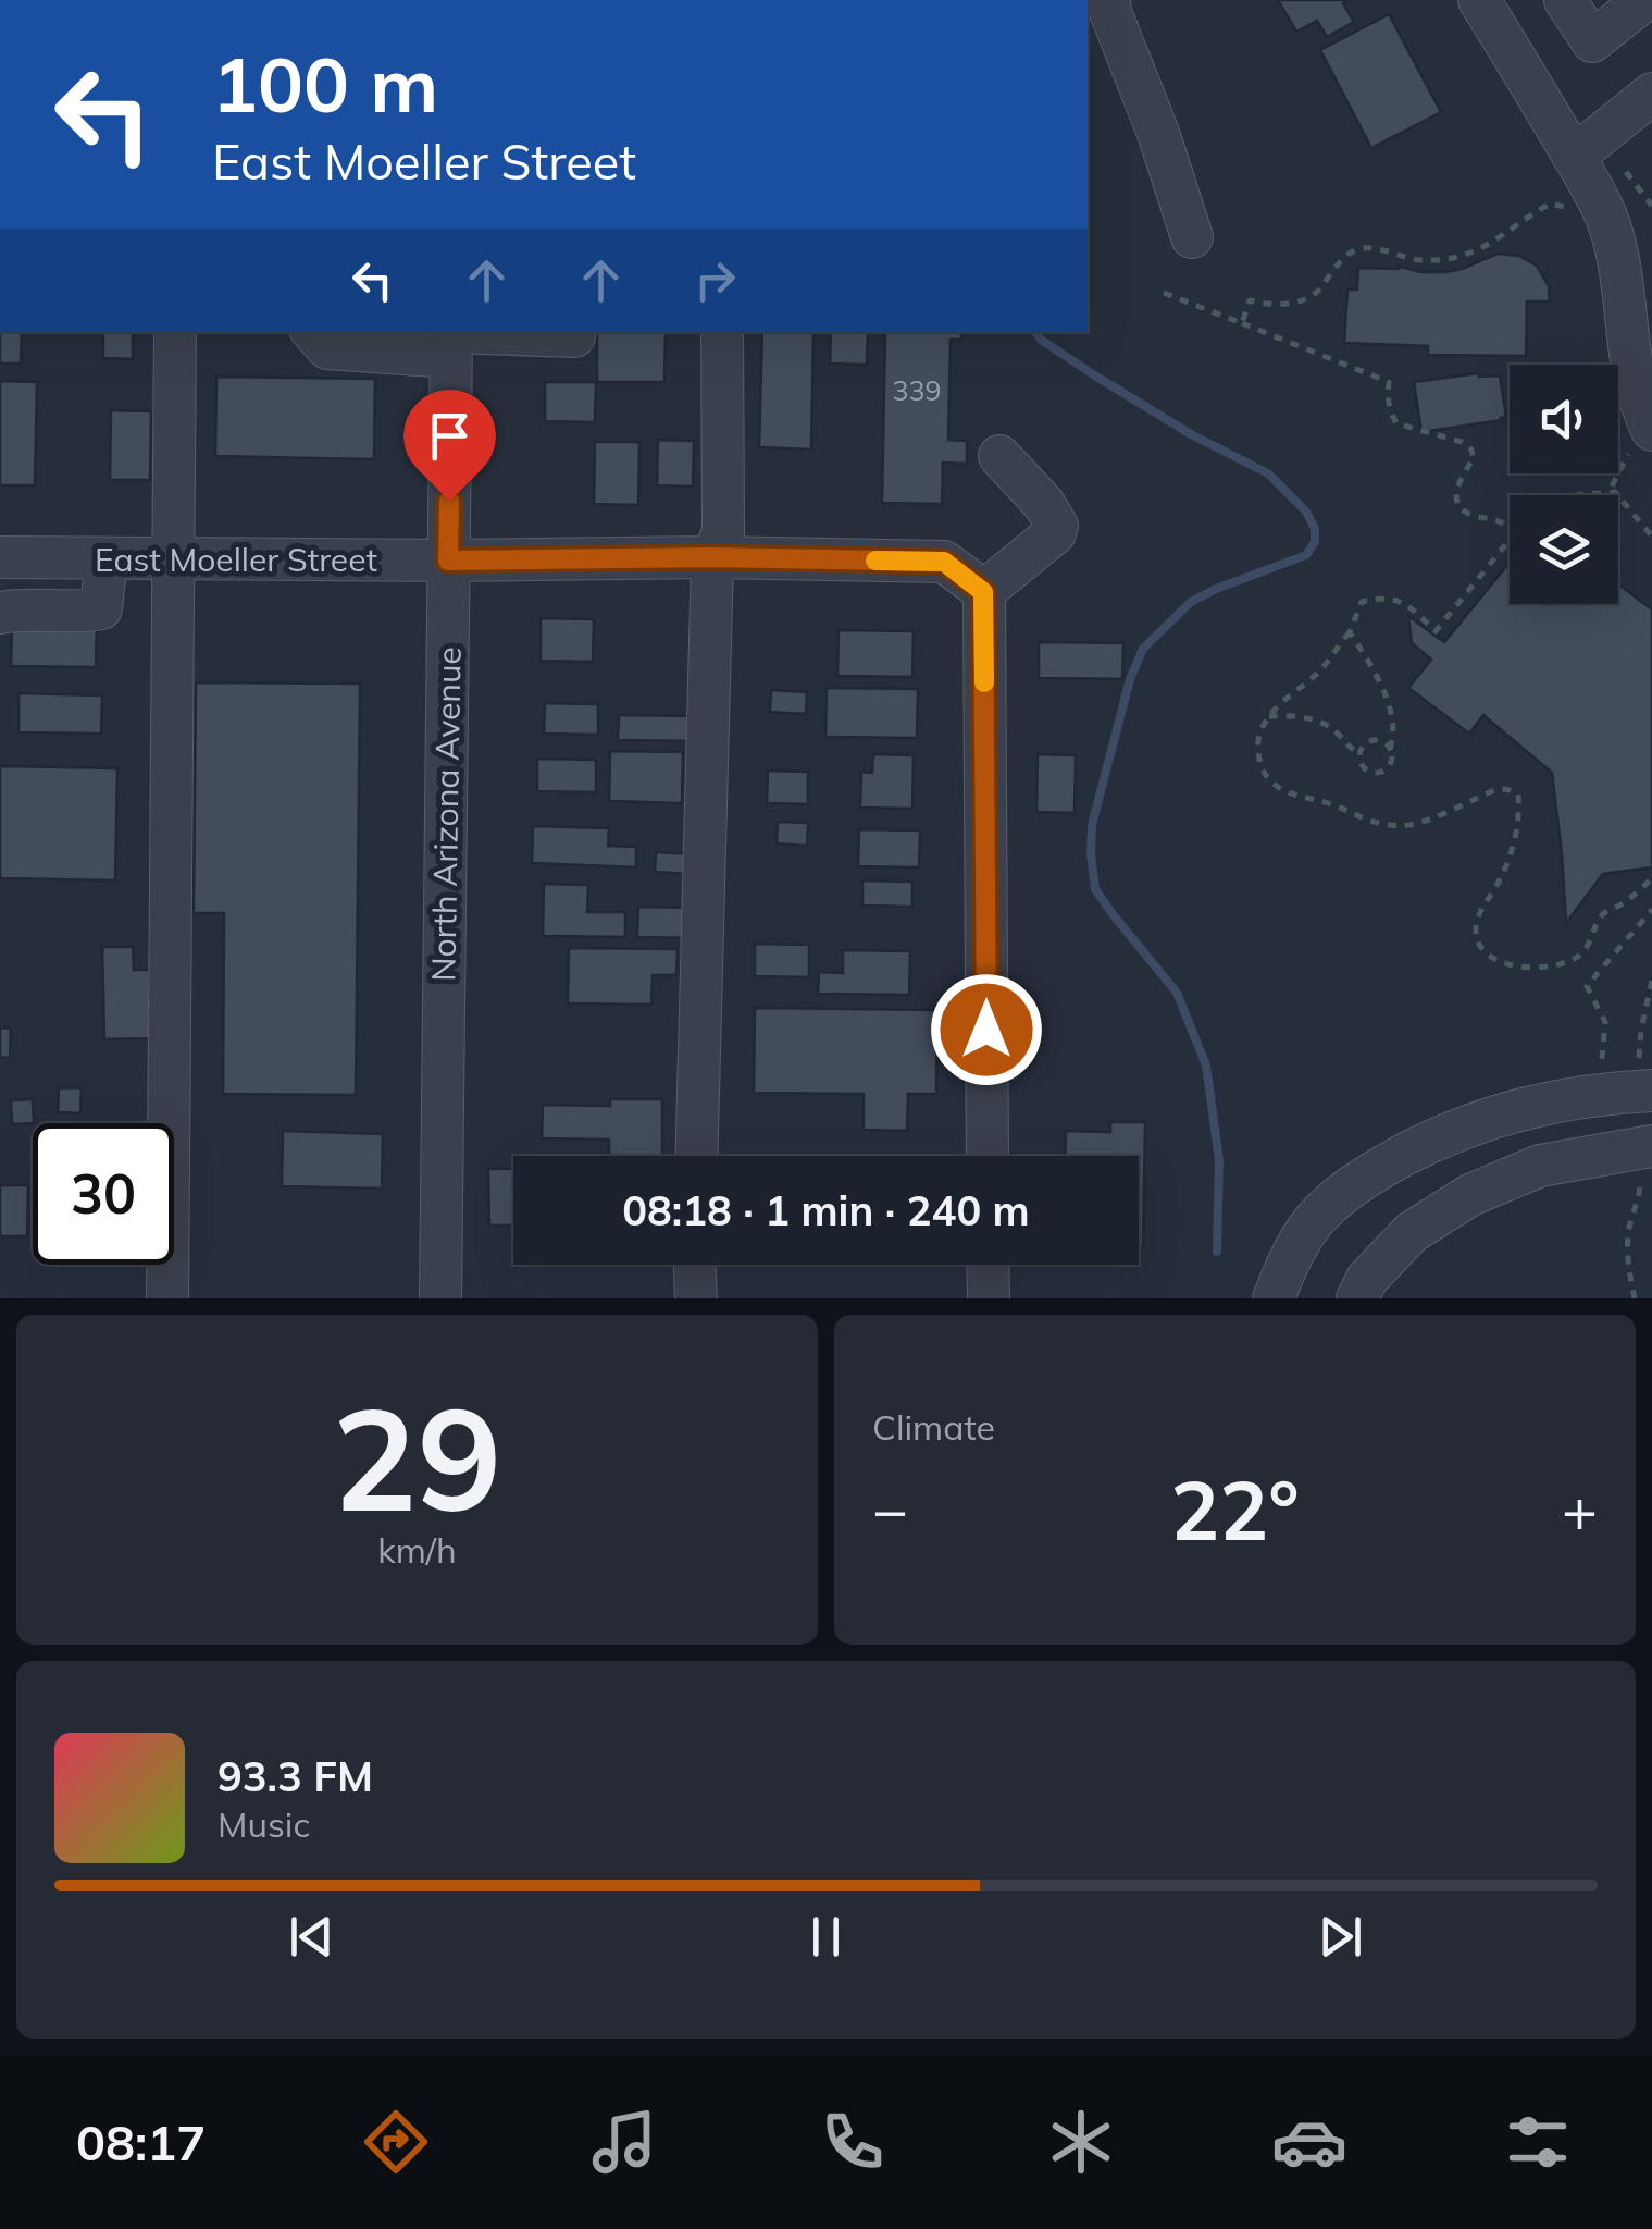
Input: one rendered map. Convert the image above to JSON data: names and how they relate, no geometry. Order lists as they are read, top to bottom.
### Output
{
  "streets": {
    "street": ["East Moeller Street", "North Arizona Avenue"]
  },
  "crossings": [
    ["East Moeller Street", "North Arizona Avenue"]
  ],
  "house_numbers": ["339"],
  "page": {
    "turn": ["100 m", "East Moeller Street"],
    "limit": "30",
    "trip": "08:18 · 1 min · 240 m",
    "tile": [
      ["29", "km/h"],
      "Climate"
    ],
    "heat": ["−", "22°", "+"],
    "song": ["93.3 FM", "Music"],
    "tabs": "08:17"
  }
}
